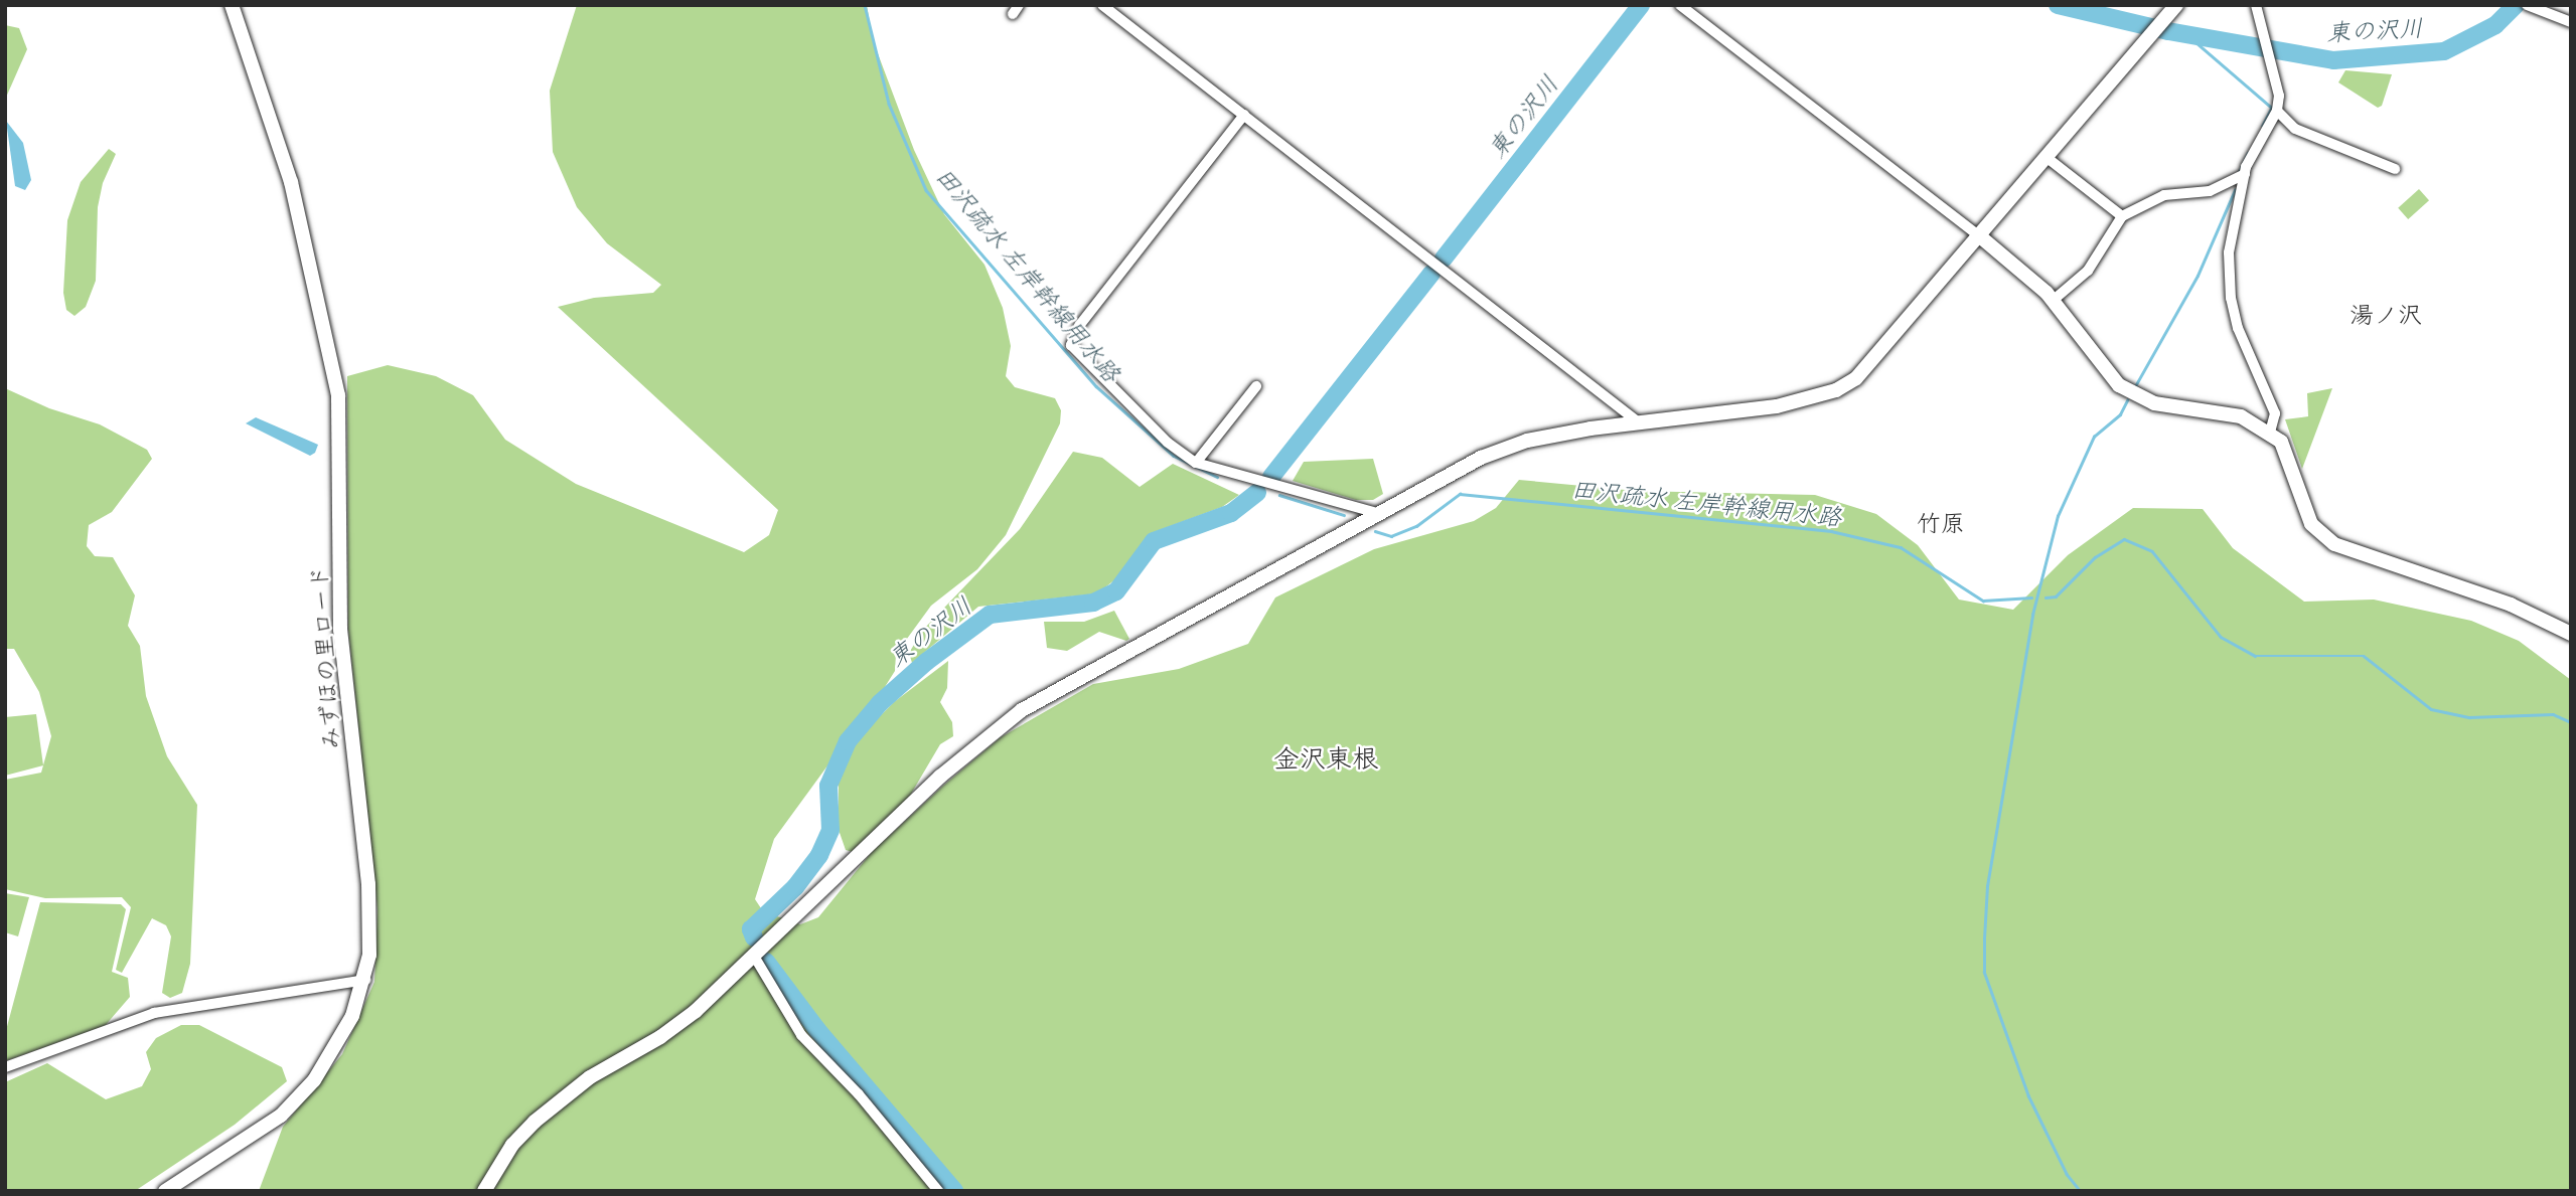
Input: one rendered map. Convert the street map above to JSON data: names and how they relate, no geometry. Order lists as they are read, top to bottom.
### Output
{
  "streets": {
    "street": ["みずほの里ロード"]
  },
  "districts": ["湯ノ沢", "竹原", "金沢東根"],
  "water": ["東の沢川", "田沢疏水 左岸幹線用水路"]
}
